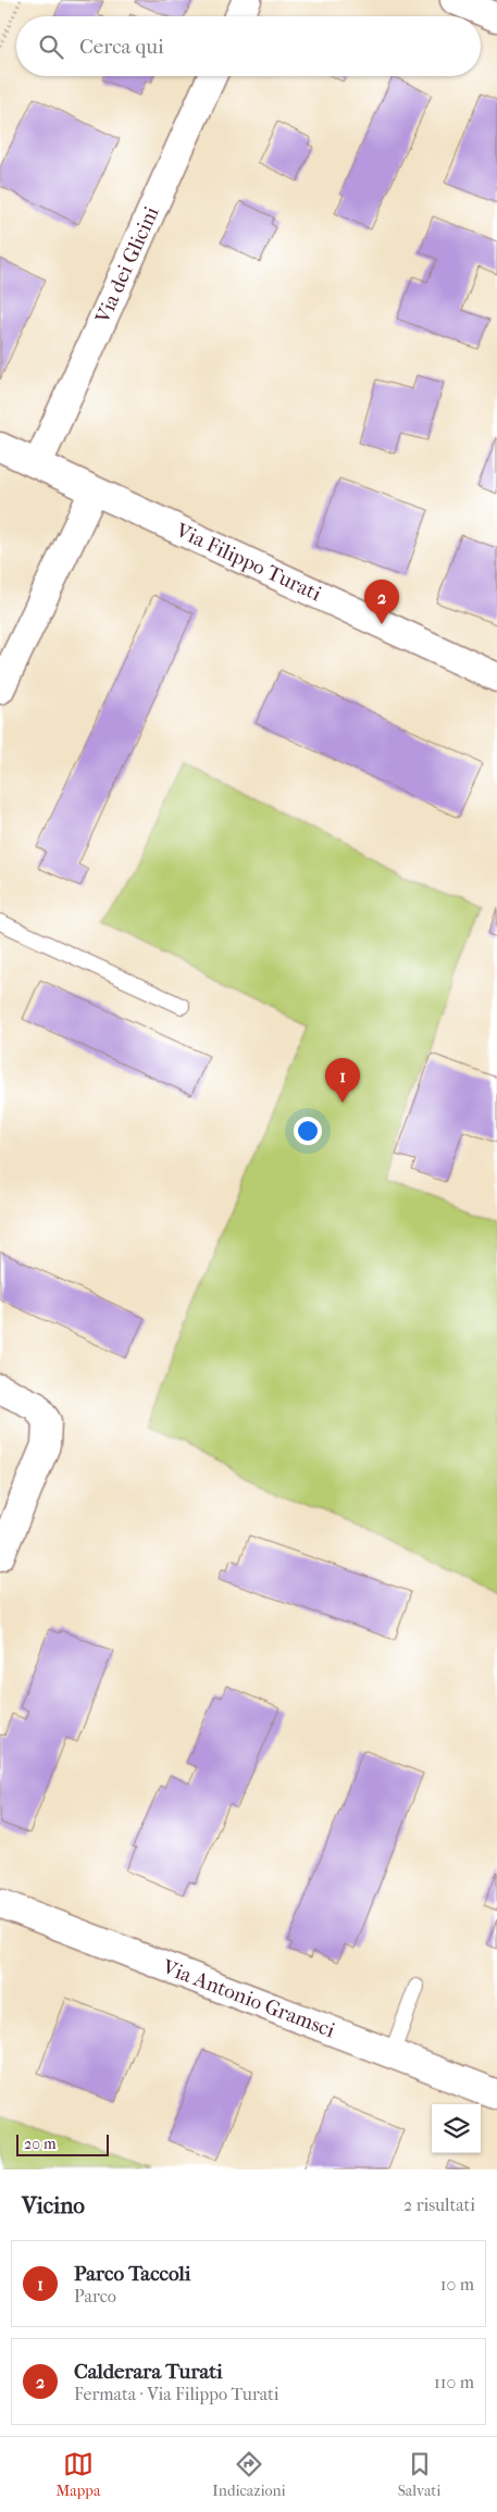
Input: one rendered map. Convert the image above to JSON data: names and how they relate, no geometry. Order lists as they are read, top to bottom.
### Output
{
  "streets": {
    "street": ["Via dei Glicini", "Via Filippo Turati", "Via Antonio Gramsci"]
  },
  "crossings": [
    ["Via dei Glicini", "Via Filippo Turati"]
  ],
  "scale_bar": "20 m",
  "page": {
    "search": "Cerca qui",
    "pins": ["2", "1"],
    "scale": "20 m",
    "heading": ["Vicino", "2 risultati"],
    "list": [
      {
        "mark": "1",
        "name": "Parco Taccoli",
        "note": "Parco",
        "value": "10 m"
      },
      {
        "mark": "2",
        "name": "Calderara Turati",
        "note": "Fermata · Via Filippo Turati",
        "value": "110 m"
      }
    ],
    "nav": ["Mappa", "Indicazioni", "Salvati"]
  }
}
